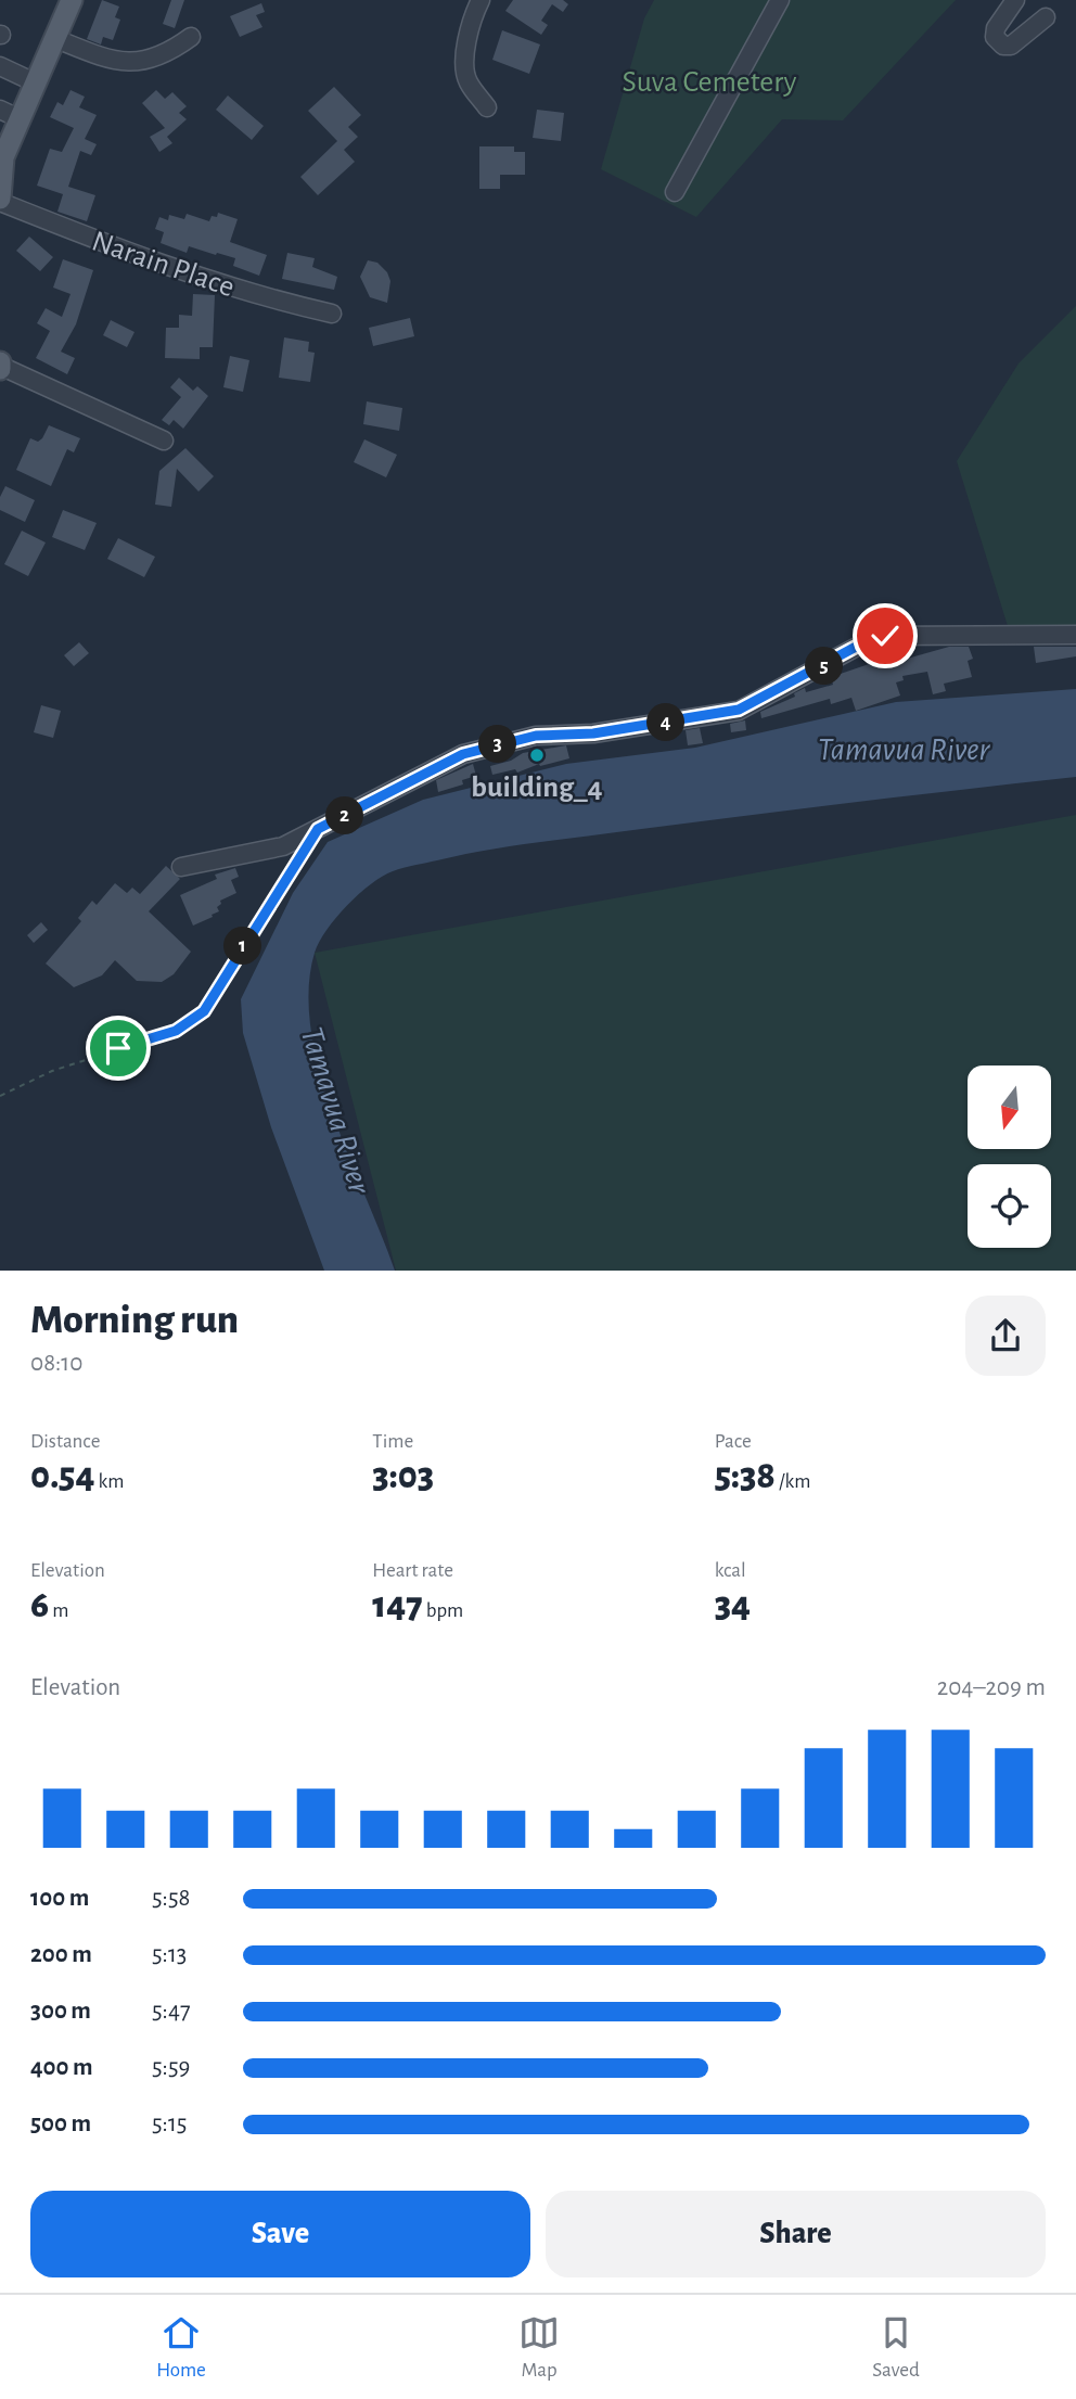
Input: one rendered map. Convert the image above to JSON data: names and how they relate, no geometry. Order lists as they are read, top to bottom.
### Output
{
  "streets": {
    "street": ["Narain Place"]
  },
  "water": ["Tamavua River"],
  "parks": ["Suva Cemetery"],
  "places": ["building_4"],
  "north": "bottom",
  "page": {
    "pins": [
      "5",
      "4",
      "3",
      "2",
      "1"
    ],
    "heading": ["Morning run", "08:10"],
    "stats": [
      ["Distance", "0.54 km"],
      ["Time", "3:03"],
      ["Pace", "5:38 /km"],
      ["Elevation", "6 m"],
      ["Heart rate", "147 bpm"],
      ["kcal", "34"]
    ],
    "chart": ["Elevation", "204–209 m"],
    "list": [
      {
        "name": "100 m",
        "note": "5:58"
      },
      {
        "name": "200 m",
        "note": "5:13"
      },
      {
        "name": "300 m",
        "note": "5:47"
      },
      {
        "name": "400 m",
        "note": "5:59"
      },
      {
        "name": "500 m",
        "note": "5:15"
      }
    ],
    "buttons": ["Save", "Share"],
    "tabs": ["Home", "Map", "Saved"]
  }
}
